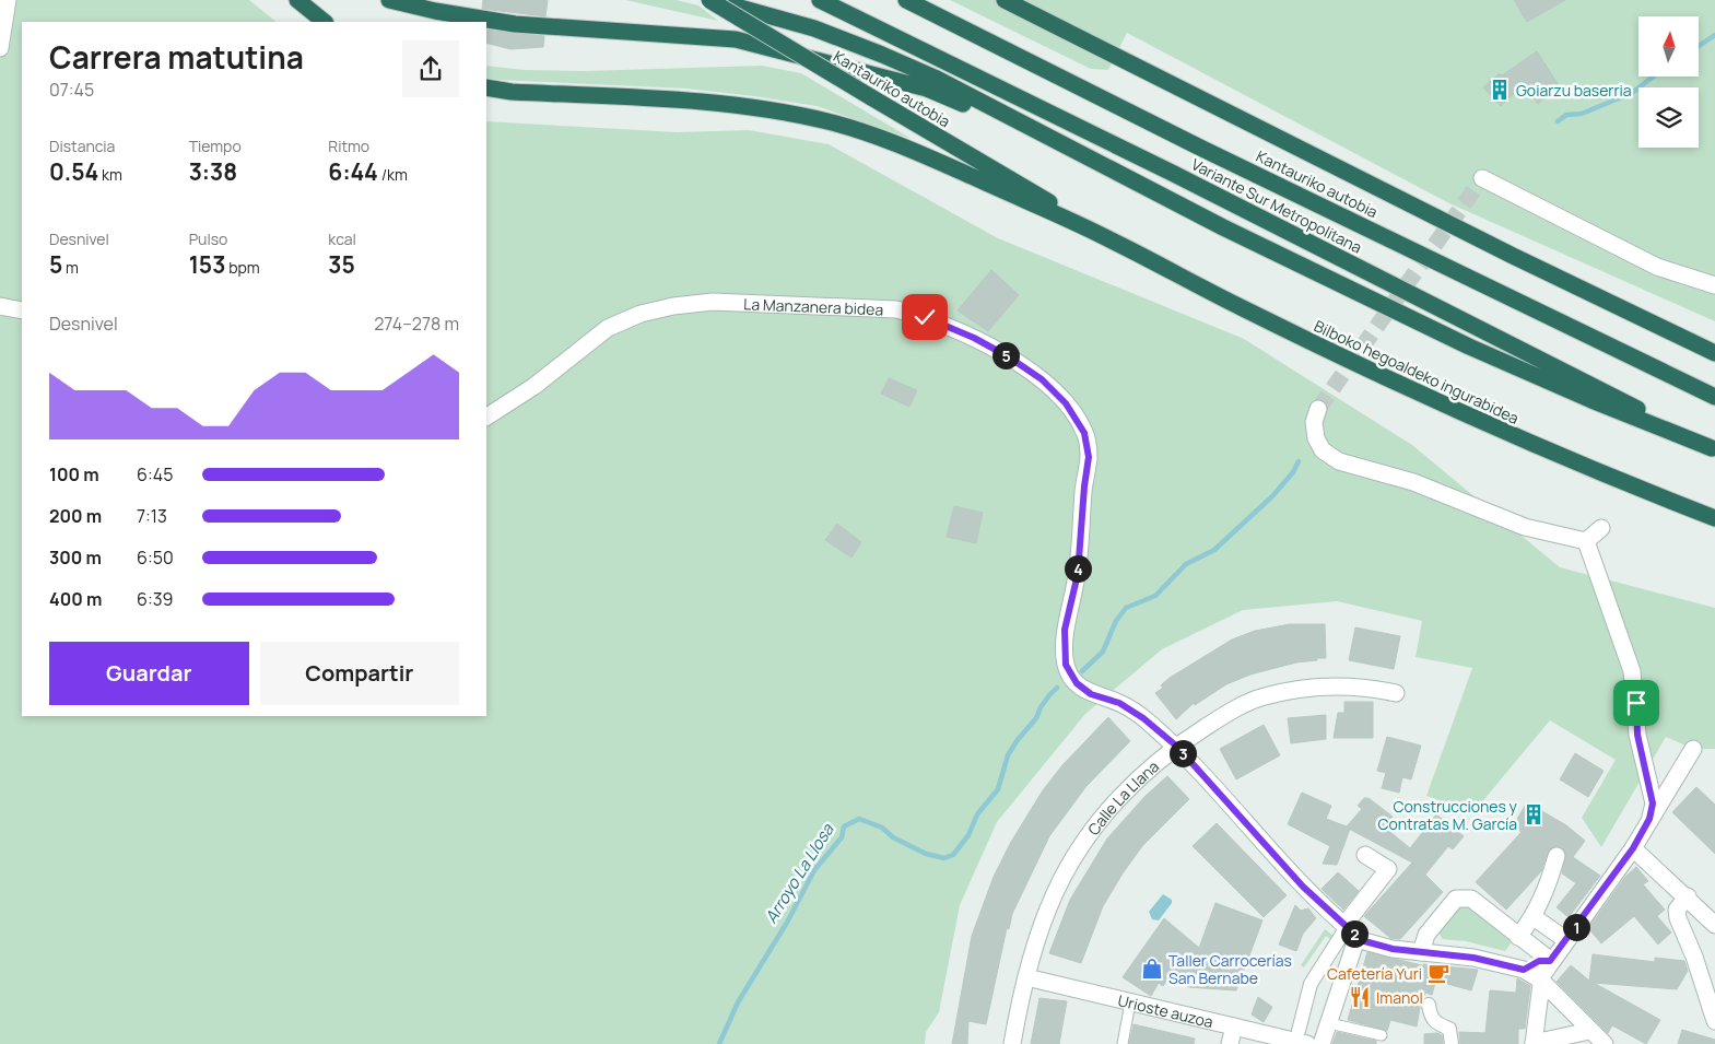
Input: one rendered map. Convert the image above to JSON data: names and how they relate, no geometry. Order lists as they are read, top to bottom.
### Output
{
  "streets": {
    "highway": ["Kantauriko autobia", "Variante Sur Metropolitana", "Bilboko hegoaldeko ingurabidea"],
    "street": ["La Manzanera bidea", "Calle La Llana", "Urioste auzoa"]
  },
  "crossings": [
    ["Kantauriko autobia", "Bilboko hegoaldeko ingurabidea"],
    ["La Manzanera bidea", "Calle La Llana"],
    ["Calle La Llana", "Urioste auzoa"]
  ],
  "water": ["Arroyo La Llosa"],
  "places": {
    "building": ["Goiarzu baserria", "Construcciones y Contratas M. García"],
    "shop": ["Taller Carrocerías San Bernabe"],
    "cafe": ["Cafetería Yuri"],
    "restaurant": ["Imanol"]
  },
  "north": "top",
  "page": {
    "heading": ["Carrera matutina", "07:45"],
    "stats": [
      ["Distancia", "0.54 km"],
      ["Tiempo", "3:38"],
      ["Ritmo", "6:44 /km"],
      ["Desnivel", "5 m"],
      ["Pulso", "153 bpm"],
      ["kcal", "35"]
    ],
    "chart": ["Desnivel", "274–278 m"],
    "pins": [
      "5",
      "4",
      "3",
      "1",
      "2"
    ],
    "list": [
      {
        "name": "100 m",
        "note": "6:45"
      },
      {
        "name": "200 m",
        "note": "7:13"
      },
      {
        "name": "300 m",
        "note": "6:50"
      },
      {
        "name": "400 m",
        "note": "6:39"
      }
    ],
    "buttons": ["Guardar", "Compartir"]
  }
}
